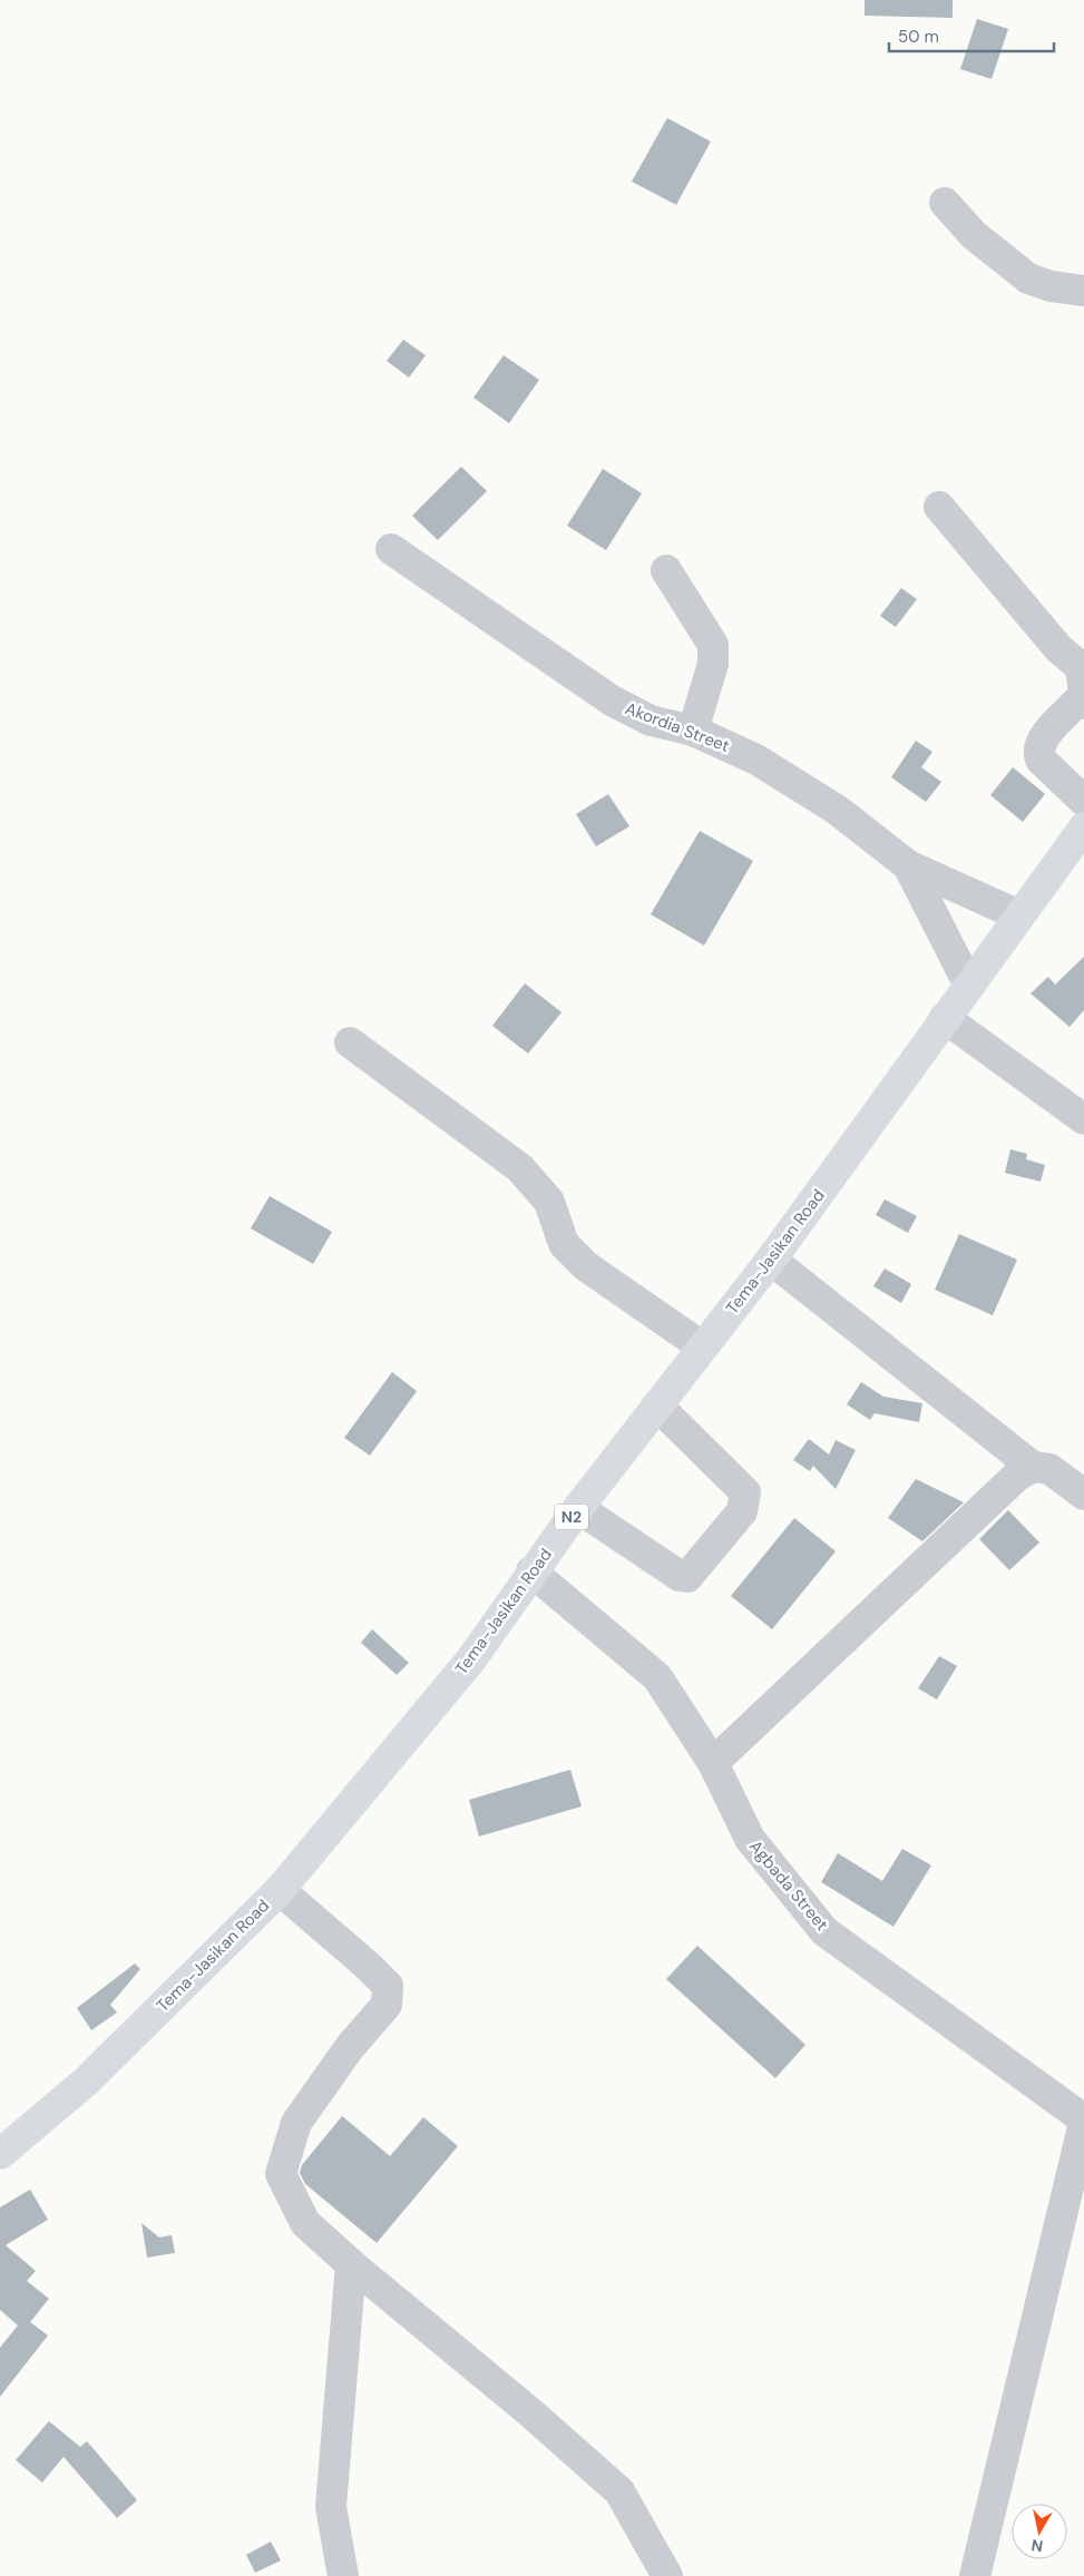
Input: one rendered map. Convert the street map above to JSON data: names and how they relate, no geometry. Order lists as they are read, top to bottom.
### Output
{
  "streets": {
    "highway": ["Tema-Jasikan Road", "N2"],
    "street": ["Akordia Street", "Agbada Street"]
  },
  "crossings": [
    ["Akordia Street", "Tema-Jasikan Road"],
    ["Tema-Jasikan Road", "Agbada Street"]
  ],
  "scale_bar": "50 m",
  "north": "bottom"
}
